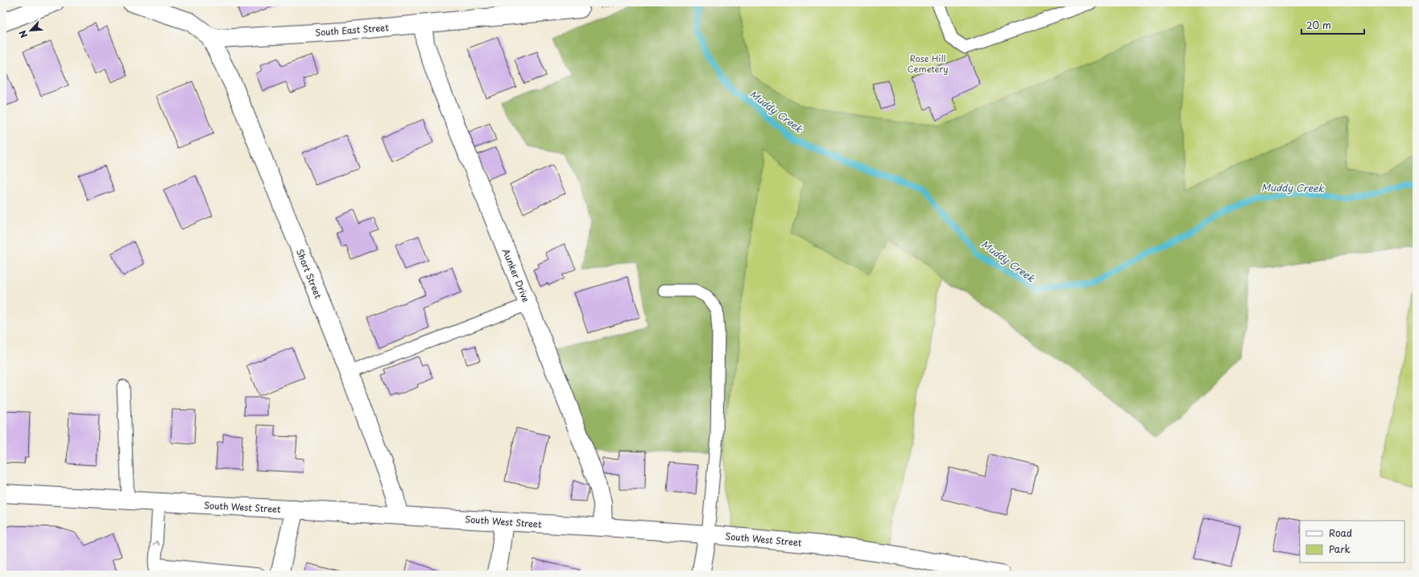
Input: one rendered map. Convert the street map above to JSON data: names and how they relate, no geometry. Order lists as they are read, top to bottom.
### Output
{
  "streets": {
    "street": [
      "South East Street",
      "Short Street",
      "Aunker Drive",
      "South West Street"
    ]
  },
  "crossings": [
    ["South East Street", "Short Street"],
    ["South East Street", "Aunker Drive"],
    ["Short Street", "South West Street"],
    ["Aunker Drive", "South West Street"]
  ],
  "water": ["Muddy Creek"],
  "parks": ["Rose Hill Cemetery"],
  "legend": ["Road", "Park"],
  "scale_bar": "20 m",
  "north": "bottom left"
}
